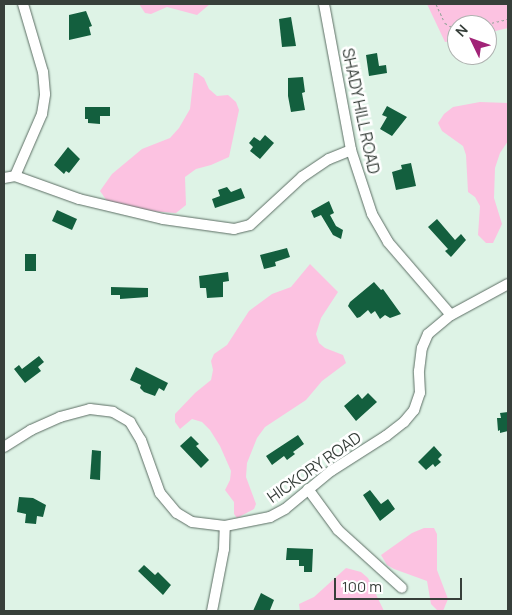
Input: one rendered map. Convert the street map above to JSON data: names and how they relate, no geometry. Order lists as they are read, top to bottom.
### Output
{
  "streets": {
    "street": ["SHADY HILL ROAD", "HICKORY ROAD"]
  },
  "crossings": [
    ["SHADY HILL ROAD", "HICKORY ROAD"]
  ],
  "scale_bar": "100 m",
  "north": "top left"
}
